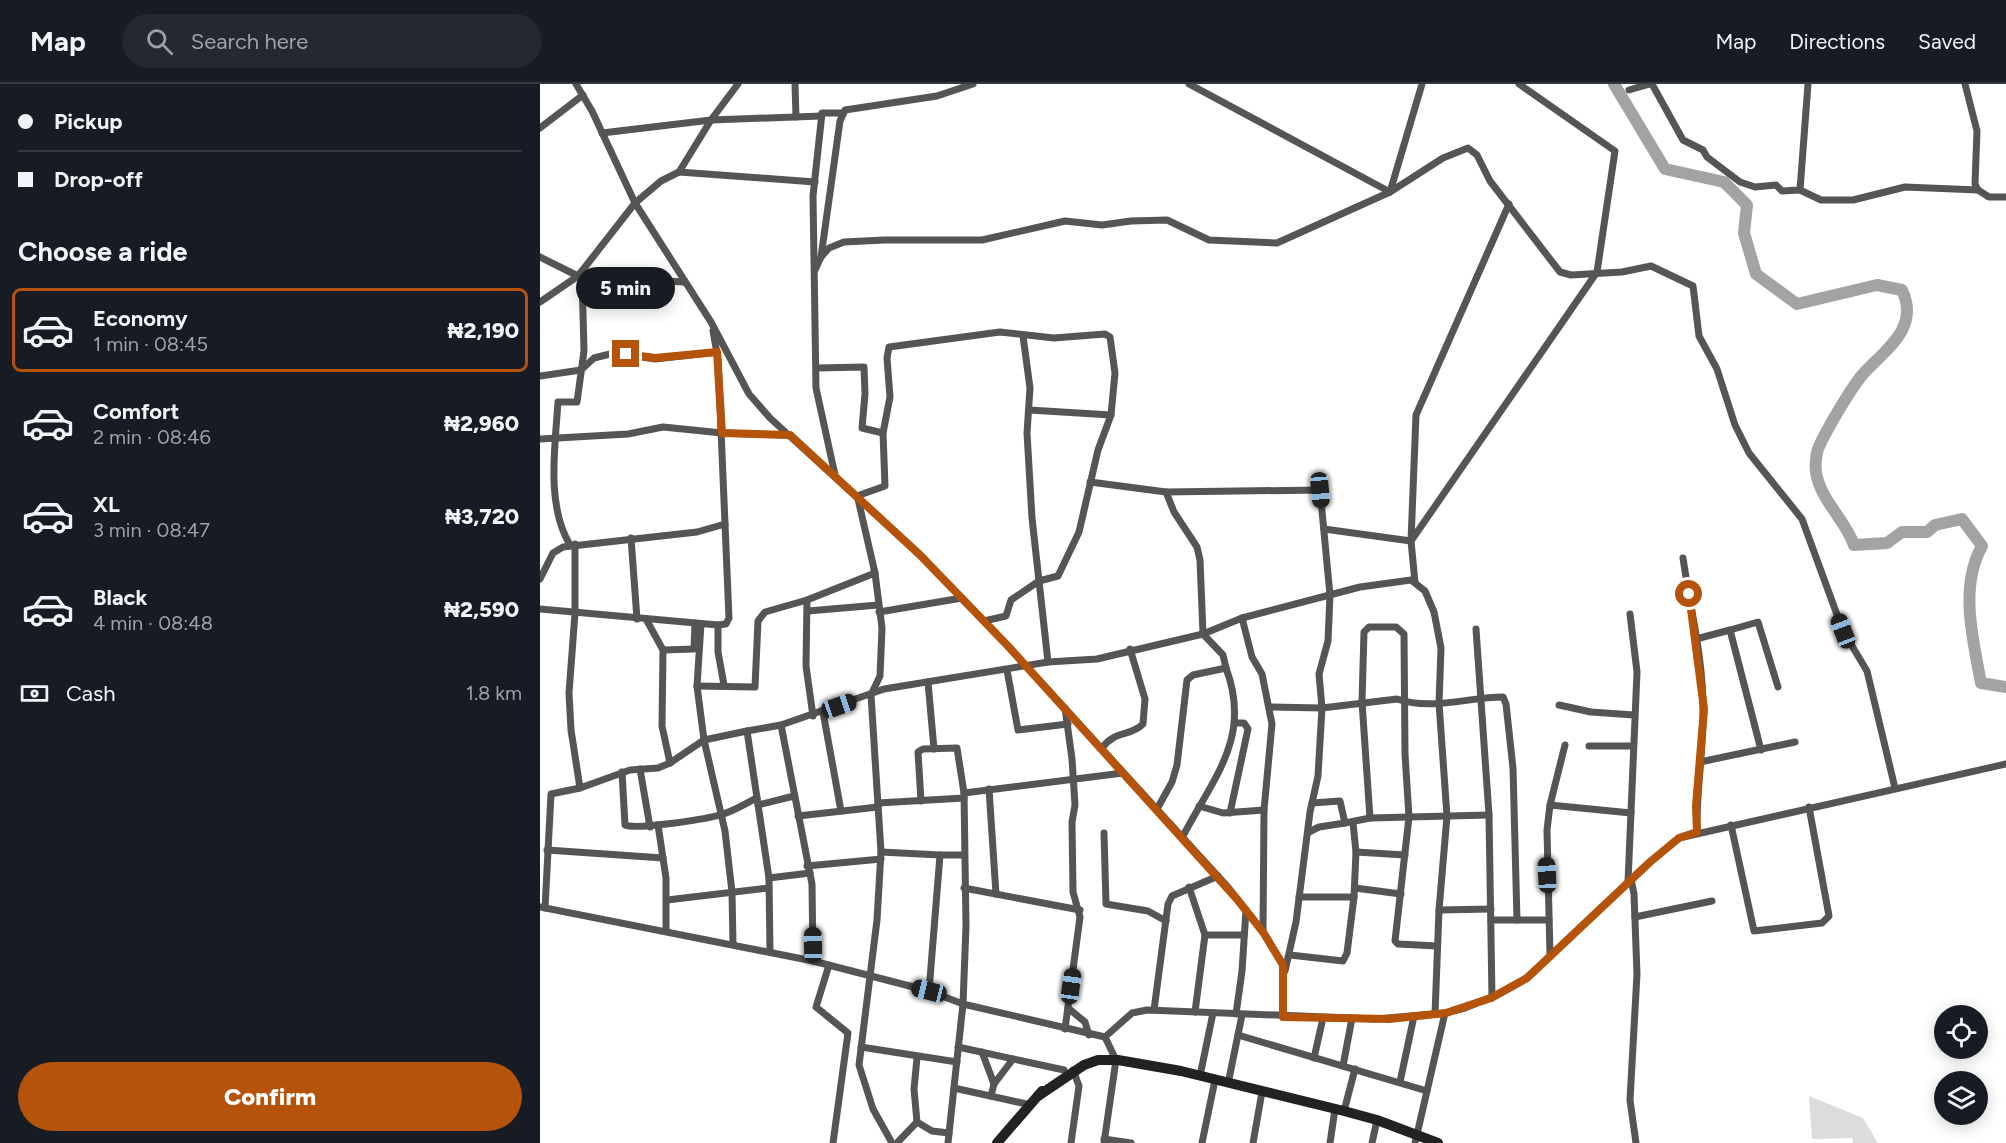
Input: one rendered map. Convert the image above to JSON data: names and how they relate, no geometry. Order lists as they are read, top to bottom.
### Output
{
  "page": {
    "header": "Map",
    "search": "Search here",
    "nav": ["Map", "Directions", "Saved"],
    "banner": ["Pickup", "Drop-off"],
    "heading": "Choose a ride",
    "bubble": "5 min",
    "list": [
      {
        "name": "Economy",
        "note": "1 min · 08:45",
        "value": "₦2,190"
      },
      {
        "name": "Comfort",
        "note": "2 min · 08:46",
        "value": "₦2,960"
      },
      {
        "name": "XL",
        "note": "3 min · 08:47",
        "value": "₦3,720"
      },
      {
        "name": "Black",
        "note": "4 min · 08:48",
        "value": "₦2,590"
      }
    ],
    "pay": ["Cash", "1.8 km"],
    "buttons": "Confirm"
  }
}
